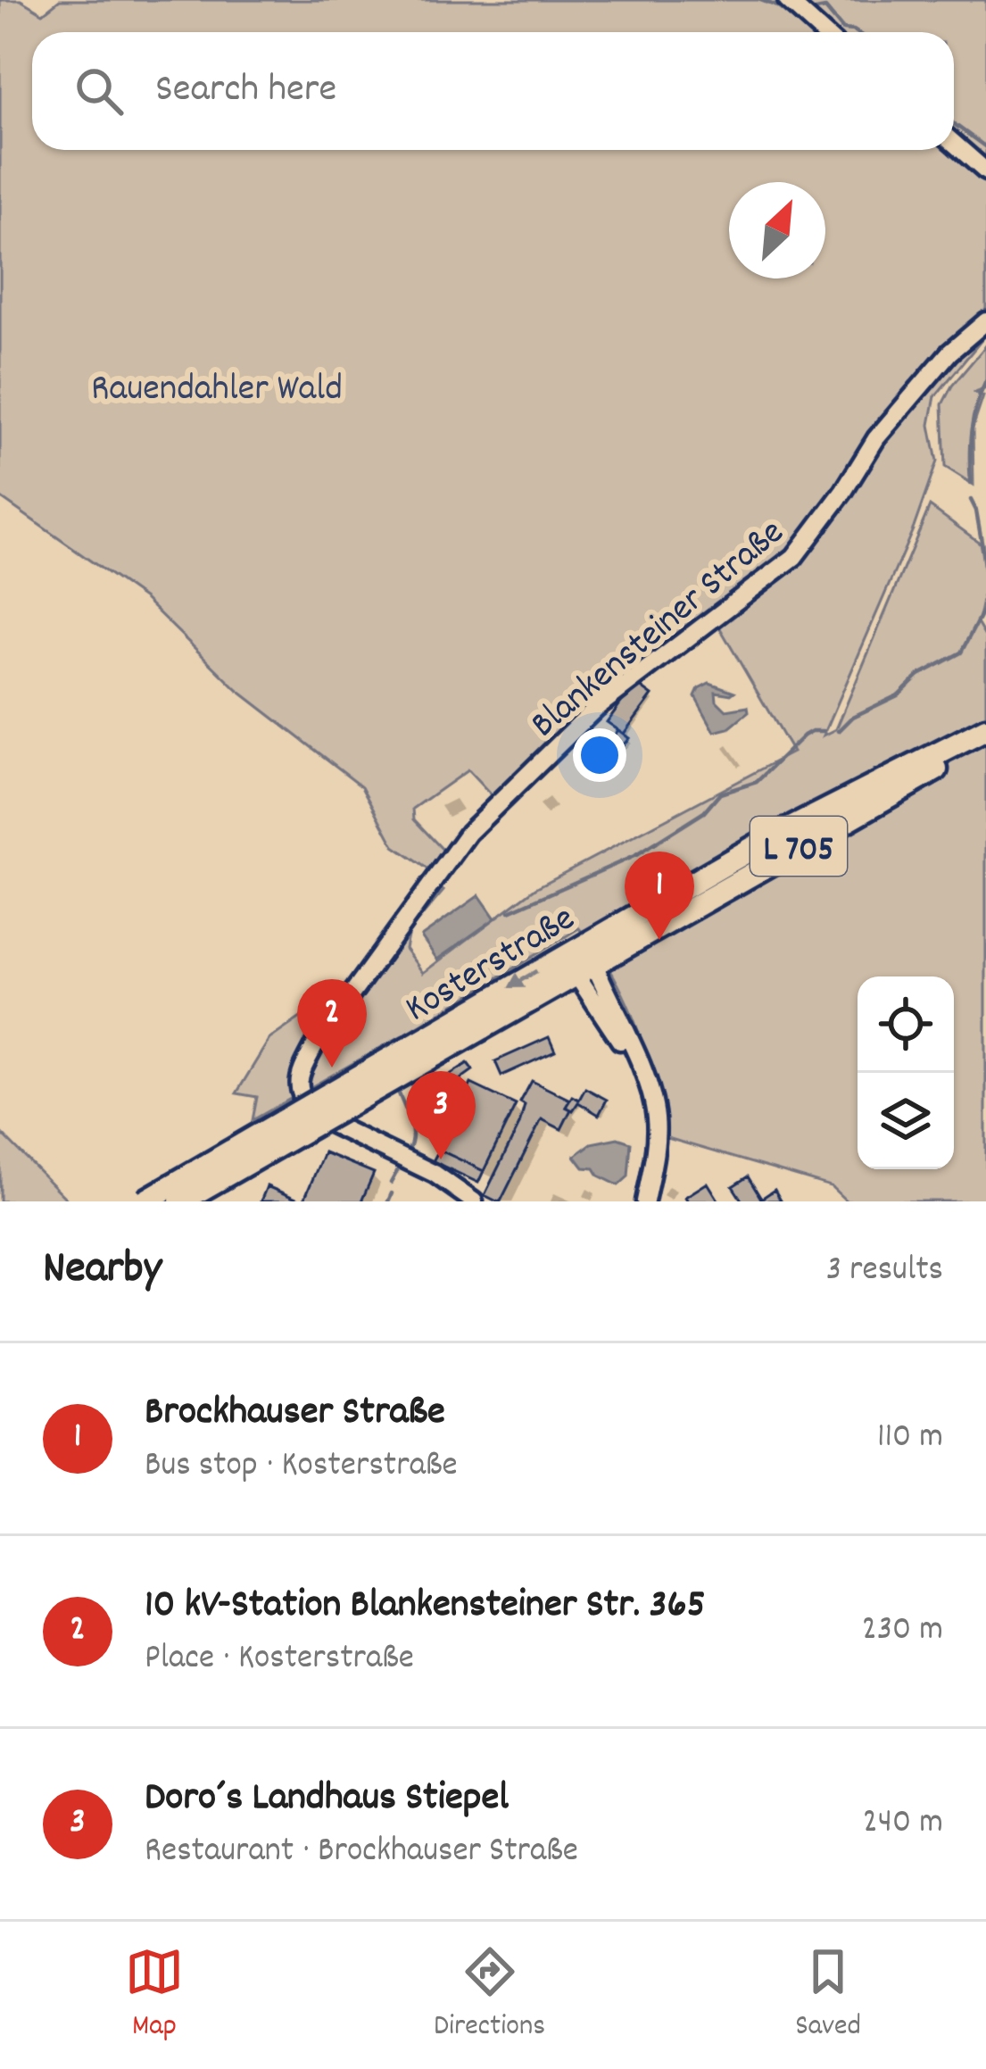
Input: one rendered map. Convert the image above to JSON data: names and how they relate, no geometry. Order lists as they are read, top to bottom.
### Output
{
  "streets": {
    "main road": ["L 705", "Kosterstraße"],
    "street": ["Blankensteiner Straße"]
  },
  "parks": ["Rauendahler Wald"],
  "north": "top right",
  "page": {
    "search": "Search here",
    "pins": ["1", "2", "3"],
    "heading": ["Nearby", "3 results"],
    "list": [
      {
        "mark": "1",
        "name": "Brockhauser Straße",
        "note": "Bus stop · Kosterstraße",
        "value": "110 m"
      },
      {
        "mark": "2",
        "name": "10 kV-Station Blankensteiner Str. 365",
        "note": "Place · Kosterstraße",
        "value": "230 m"
      },
      {
        "mark": "3",
        "name": "Doro´s Landhaus Stiepel",
        "note": "Restaurant · Brockhauser Straße",
        "value": "240 m"
      }
    ],
    "nav": ["Map", "Directions", "Saved"]
  }
}
